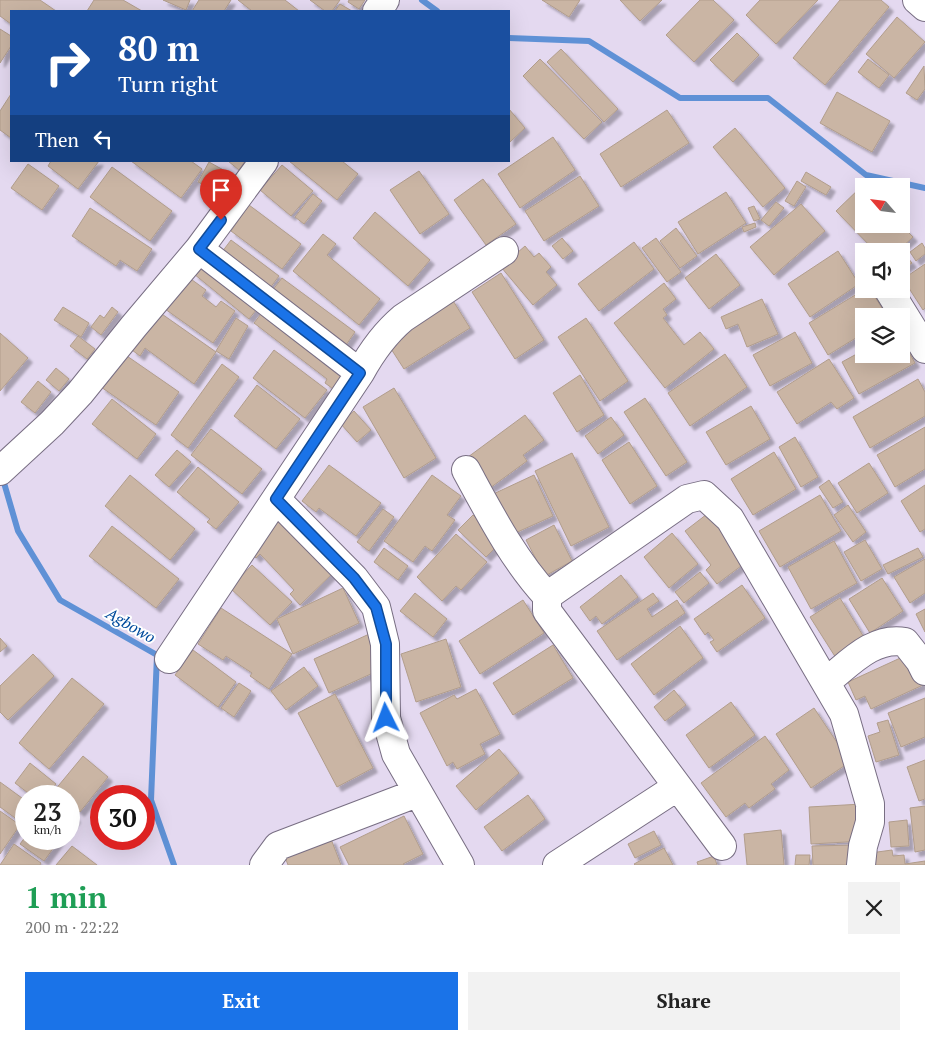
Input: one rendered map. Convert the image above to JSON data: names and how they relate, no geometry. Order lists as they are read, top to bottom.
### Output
{
  "water": ["Agbowo"],
  "north": "top left",
  "page": {
    "turn": ["80 m", "Turn right"],
    "then": "Then",
    "speed": "23 km/h",
    "limit": "30",
    "heading": ["1 min", "200 m · 22:22"],
    "buttons": ["Exit", "Share"]
  }
}
